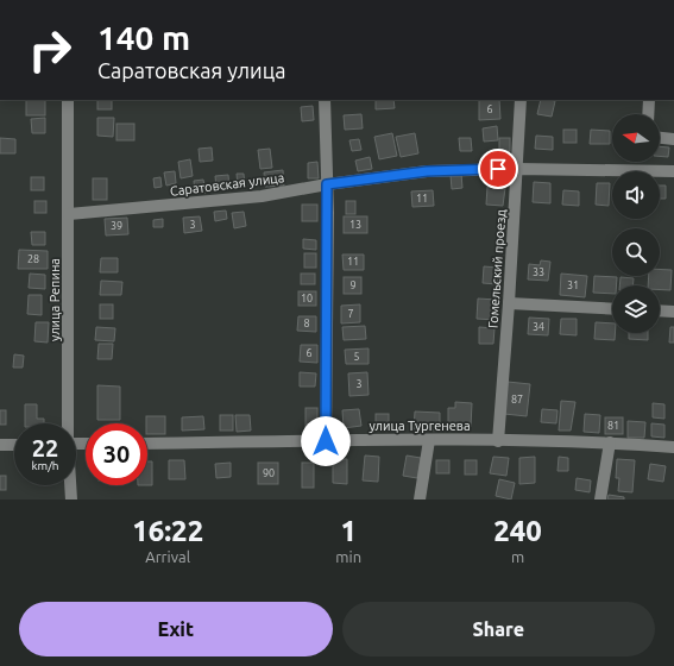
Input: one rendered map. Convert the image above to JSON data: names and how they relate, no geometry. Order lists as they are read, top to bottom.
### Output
{
  "streets": {
    "street": [
      "Саратовская улица",
      "Гомельский проезд",
      "улица Репина",
      "улица Тургенева"
    ]
  },
  "crossings": [
    ["Саратовская улица", "Гомельский проезд"],
    ["Саратовская улица", "улица Репина"],
    ["Гомельский проезд", "улица Тургенева"]
  ],
  "house_numbers": [
    "6",
    "11",
    "3",
    "13",
    "39",
    "28",
    "11",
    "33",
    "9",
    "31",
    "10",
    "7",
    "8",
    "34",
    "6",
    "5",
    "3",
    "87",
    "81",
    "90"
  ],
  "north": "left",
  "page": {
    "turn": ["140 m", "Саратовская улица"],
    "speed": "22 km/h",
    "limit": "30",
    "eta": [
      "16:22",
      "Arrival",
      "1",
      "min",
      "240",
      "m"
    ],
    "buttons": ["Exit", "Share"]
  }
}
